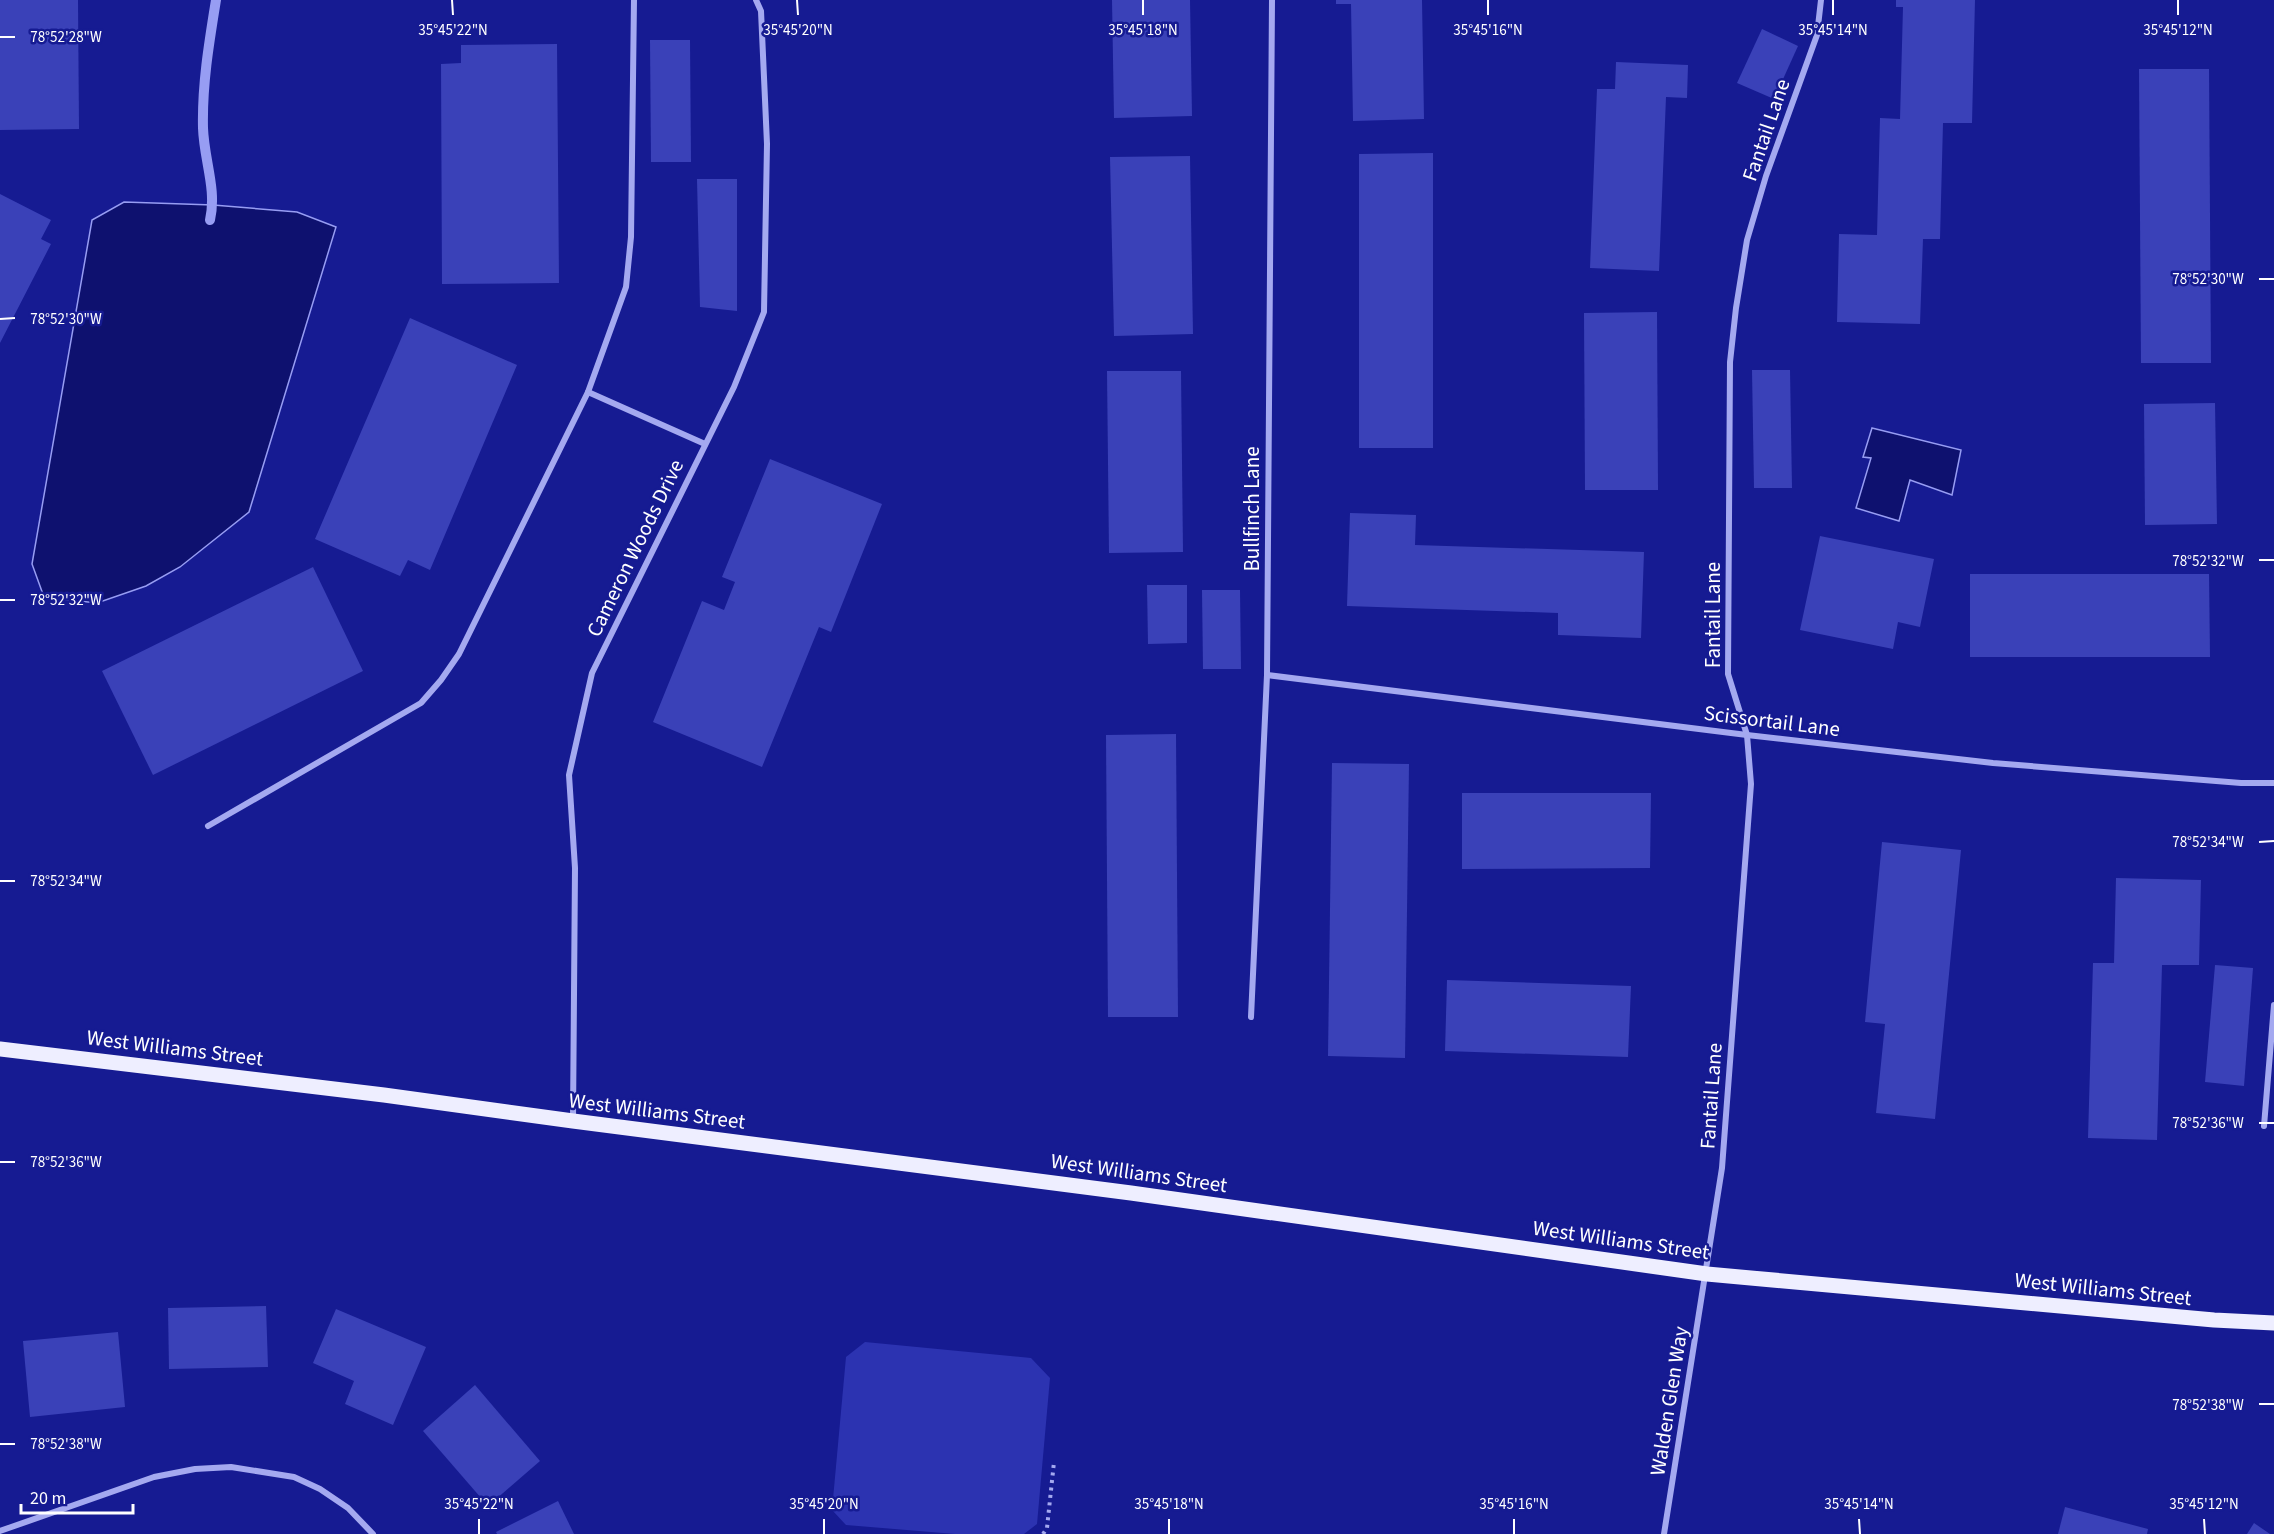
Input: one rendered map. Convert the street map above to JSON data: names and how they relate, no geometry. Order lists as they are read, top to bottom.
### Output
{
  "streets": {
    "main road": ["West Williams Street"],
    "street": [
      "Fantail Lane",
      "Bullfinch Lane",
      "Cameron Woods Drive",
      "Scissortail Lane",
      "Walden Glen Way"
    ]
  },
  "crossings": [
    ["Fantail Lane", "Scissortail Lane"],
    ["Fantail Lane", "West Williams Street"],
    ["Fantail Lane", "Walden Glen Way"],
    ["Bullfinch Lane", "Scissortail Lane"],
    ["Cameron Woods Drive", "West Williams Street"],
    ["West Williams Street", "Walden Glen Way"]
  ],
  "scale_bar": "20 m",
  "coordinates": [
    "35°45'22\"N",
    "35°45'20\"N",
    "35°45'18\"N",
    "35°45'16\"N",
    "35°45'14\"N",
    "35°45'12\"N",
    "78°52'28\"W",
    "78°52'30\"W",
    "78°52'32\"W",
    "78°52'34\"W",
    "78°52'36\"W",
    "78°52'38\"W"
  ]
}
